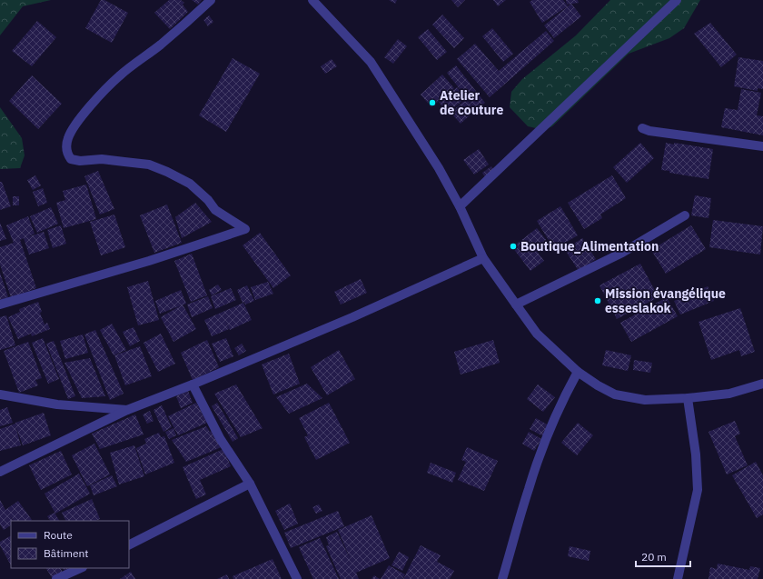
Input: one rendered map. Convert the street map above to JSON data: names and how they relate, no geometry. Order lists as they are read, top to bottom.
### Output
{
  "places": ["Atelier de couture", "Boutique_Alimentation", "Mission évangélique esseslakok"],
  "legend": ["Route", "Bâtiment"],
  "scale_bar": "20 m"
}
